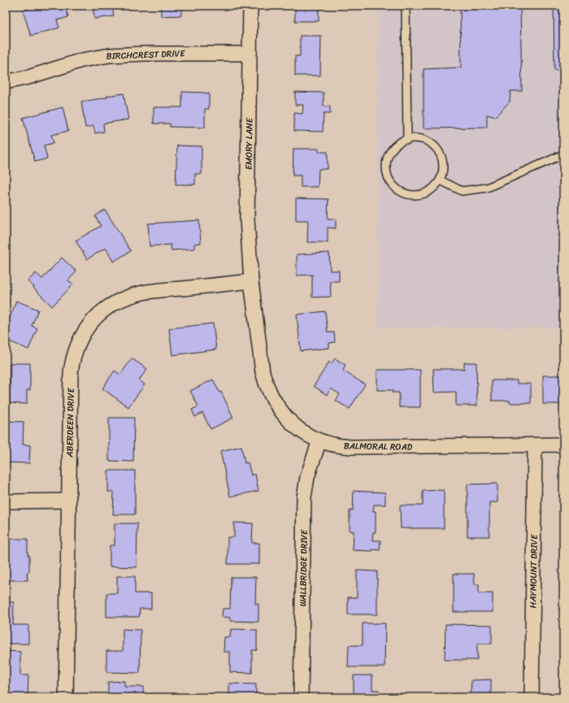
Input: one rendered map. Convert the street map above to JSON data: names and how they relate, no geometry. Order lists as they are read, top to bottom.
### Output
{
  "streets": {
    "street": [
      "BIRCHCREST DRIVE",
      "EMORY LANE",
      "ABERDEEN DRIVE",
      "BALMORAL ROAD",
      "WALLBRIDGE DRIVE",
      "HAYMOUNT DRIVE"
    ]
  },
  "crossings": [
    ["BIRCHCREST DRIVE", "EMORY LANE"],
    ["EMORY LANE", "ABERDEEN DRIVE"],
    ["EMORY LANE", "BALMORAL ROAD"],
    ["ABERDEEN DRIVE", "BALMORAL ROAD"],
    ["BALMORAL ROAD", "WALLBRIDGE DRIVE"],
    ["BALMORAL ROAD", "HAYMOUNT DRIVE"]
  ]
}
